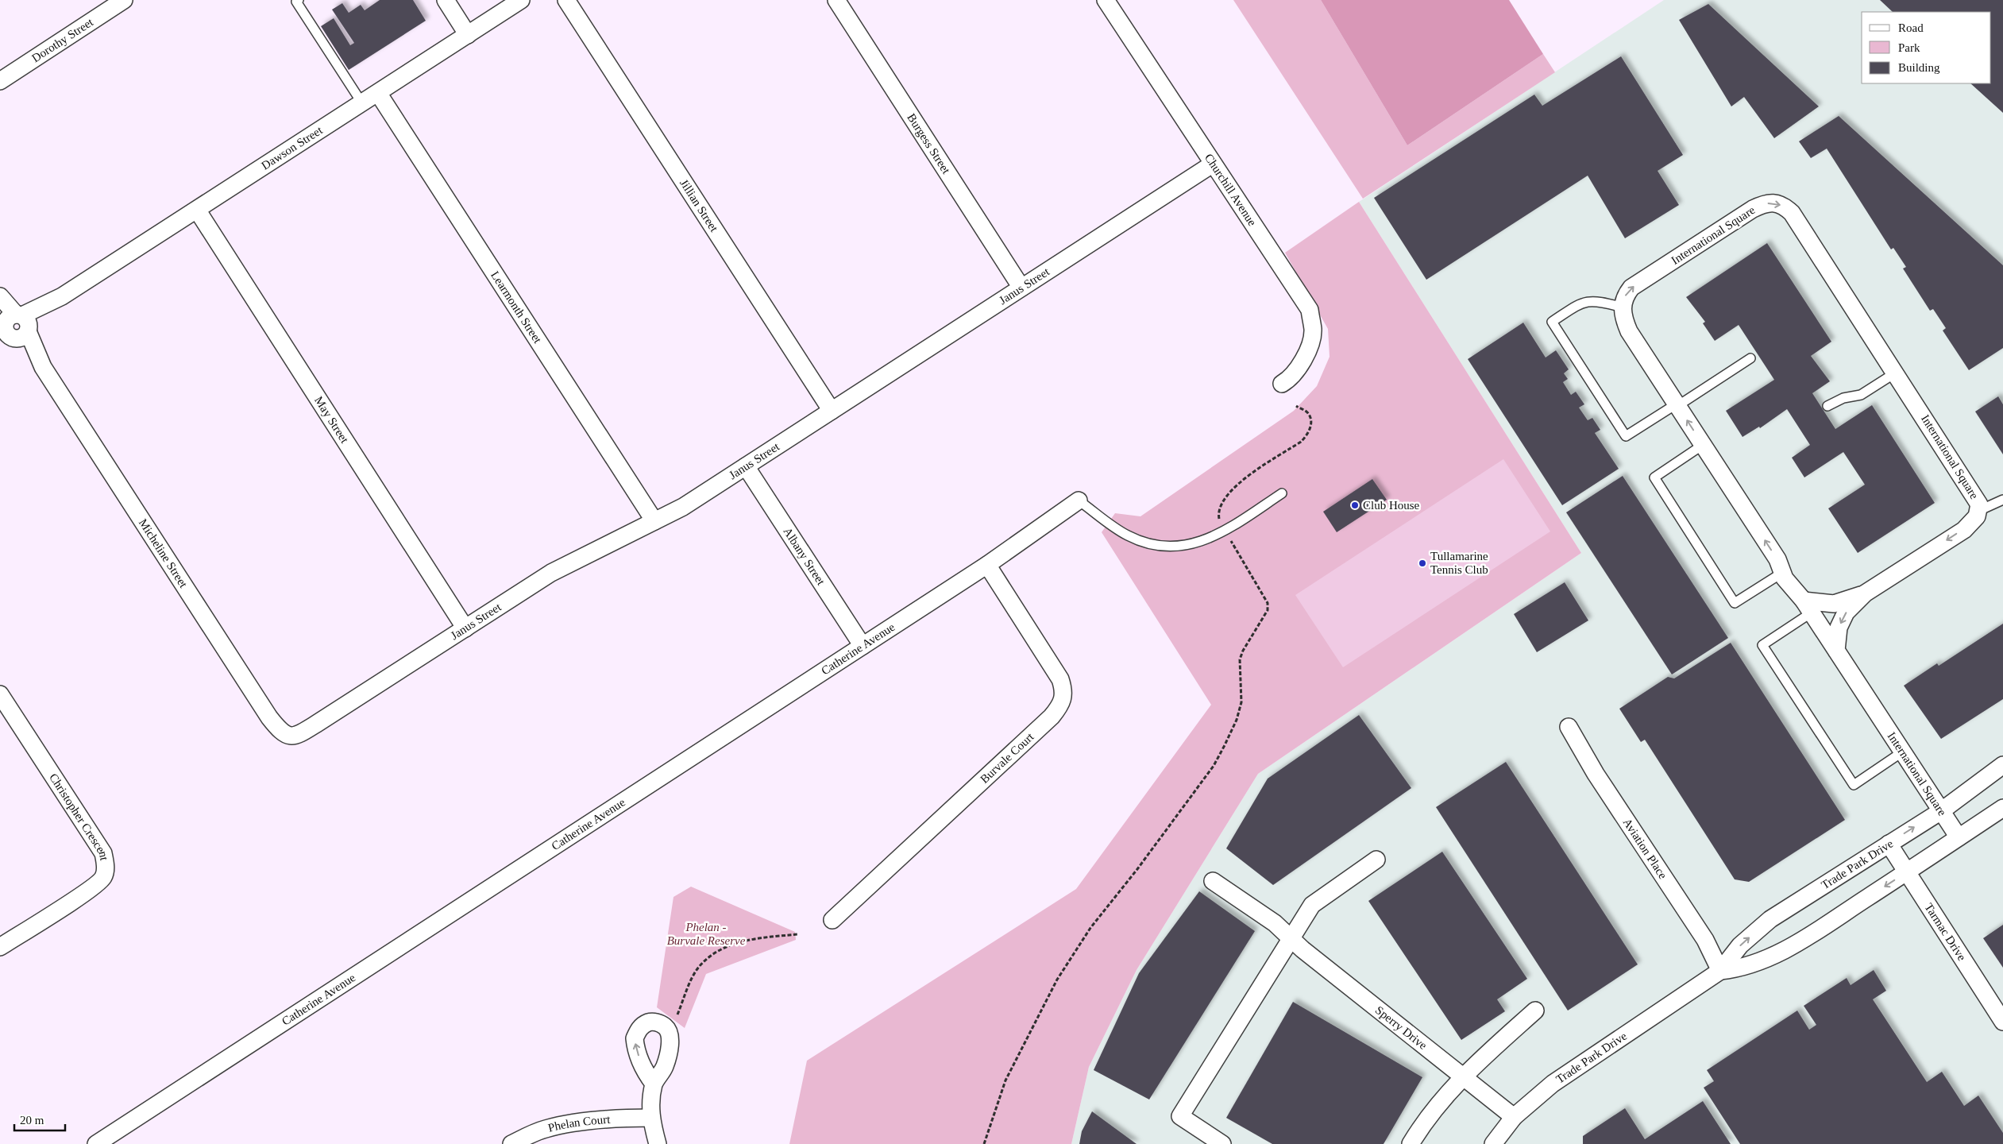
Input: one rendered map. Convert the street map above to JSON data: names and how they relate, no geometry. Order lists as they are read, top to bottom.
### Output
{
  "streets": {
    "street": [
      "Dorothy Street",
      "Burgess Street",
      "Dawson Street",
      "Churchill Avenue",
      "Jillian Street",
      "International Square",
      "Janus Street",
      "Learmonth Street",
      "May Street",
      "Micheline Street",
      "Albany Street",
      "Catherine Avenue",
      "Burvale Court",
      "Christopher Crescent",
      "Aviation Place",
      "Trade Park Drive",
      "Tarmac Drive",
      "Sperry Drive",
      "Phelan Court"
    ]
  },
  "crossings": [
    ["Burgess Street", "Janus Street"],
    ["Dawson Street", "Learmonth Street"],
    ["Dawson Street", "May Street"],
    ["Dawson Street", "Micheline Street"],
    ["Churchill Avenue", "Janus Street"],
    ["Jillian Street", "Janus Street"],
    ["International Square", "Trade Park Drive"],
    ["Janus Street", "Learmonth Street"],
    ["Janus Street", "May Street"],
    ["Janus Street", "Micheline Street"],
    ["Janus Street", "Albany Street"],
    ["Albany Street", "Catherine Avenue"],
    ["Catherine Avenue", "Burvale Court"],
    ["Aviation Place", "Trade Park Drive"],
    ["Trade Park Drive", "Tarmac Drive"],
    ["Trade Park Drive", "Sperry Drive"]
  ],
  "parks": ["Phelan - Burvale Reserve"],
  "places": ["Club House", "Tullamarine Tennis Club"],
  "legend": ["Road", "Park", "Building"],
  "scale_bar": "20 m"
}
